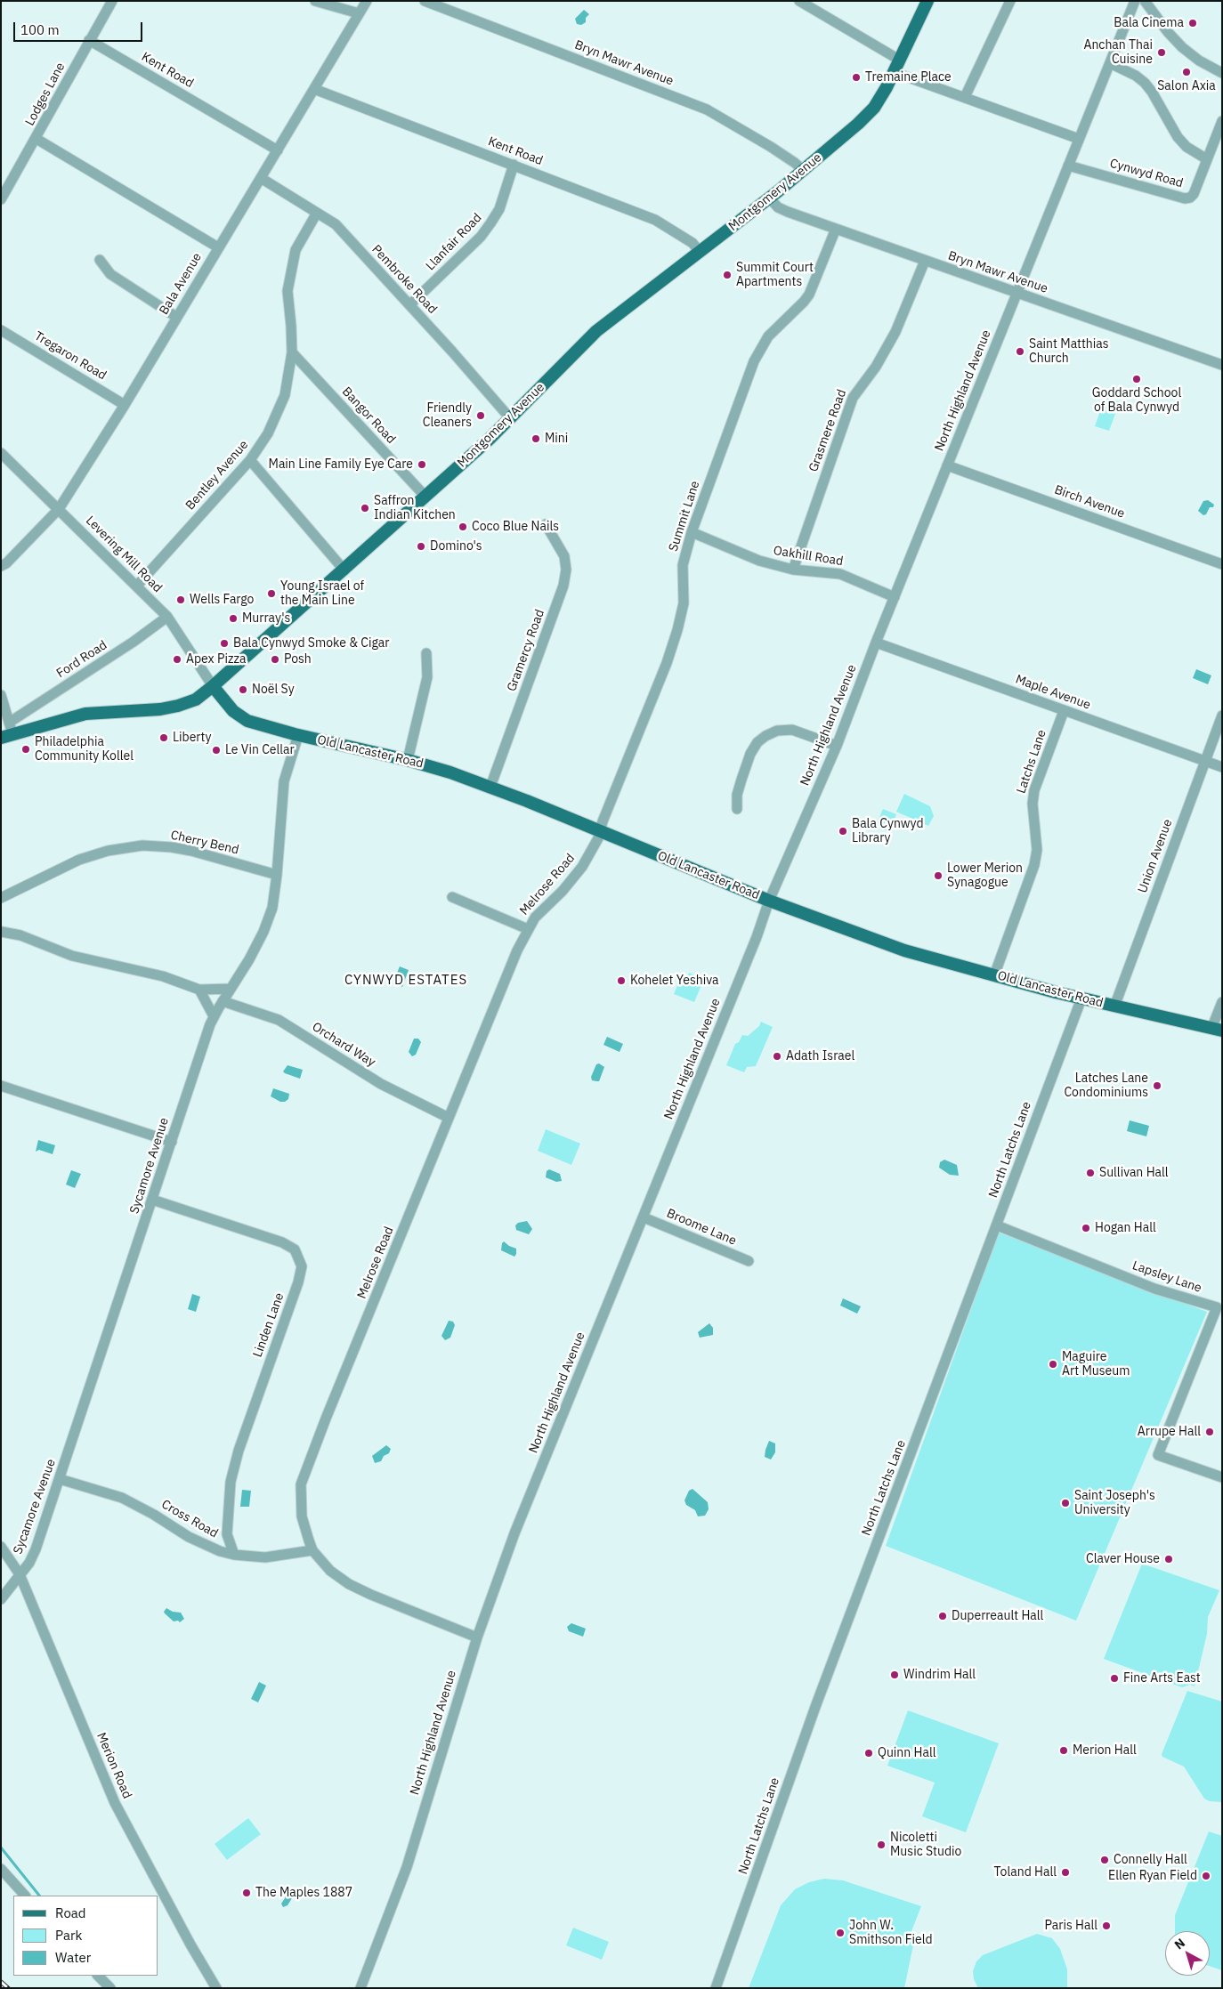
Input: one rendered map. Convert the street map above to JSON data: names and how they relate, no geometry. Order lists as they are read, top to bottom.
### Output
{
  "streets": {
    "main road": ["Montgomery Avenue", "Old Lancaster Road"],
    "street": [
      "Bryn Mawr Avenue",
      "Kent Road",
      "Lodges Lane",
      "Cynwyd Road",
      "Llanfair Road",
      "Pembroke Road",
      "Bala Avenue",
      "Tregaron Road",
      "North Highland Avenue",
      "Bangor Road",
      "Grasmere Road",
      "Bentley Avenue",
      "Birch Avenue",
      "Summit Lane",
      "Levering Mill Road",
      "Oakhill Road",
      "Gramercy Road",
      "Ford Road",
      "Maple Avenue",
      "Latchs Lane",
      "Cherry Bend",
      "Union Avenue",
      "Melrose Road",
      "Orchard Way",
      "North Latchs Lane",
      "Sycamore Avenue",
      "Broome Lane",
      "Lapsley Lane",
      "Linden Lane",
      "Cross Road",
      "Merion Road"
    ]
  },
  "crossings": [
    ["Bryn Mawr Avenue", "Montgomery Avenue"],
    ["Bryn Mawr Avenue", "North Highland Avenue"],
    ["Bryn Mawr Avenue", "Grasmere Road"],
    ["Bryn Mawr Avenue", "Summit Lane"],
    ["Kent Road", "Lodges Lane"],
    ["Kent Road", "Montgomery Avenue"],
    ["Kent Road", "Llanfair Road"],
    ["Kent Road", "Bala Avenue"],
    ["Cynwyd Road", "North Highland Avenue"],
    ["Montgomery Avenue", "Pembroke Road"],
    ["Montgomery Avenue", "Bangor Road"],
    ["Montgomery Avenue", "Levering Mill Road"],
    ["Montgomery Avenue", "Ford Road"],
    ["Montgomery Avenue", "Old Lancaster Road"],
    ["Llanfair Road", "Pembroke Road"],
    ["Pembroke Road", "Bala Avenue"],
    ["Pembroke Road", "Bentley Avenue"],
    ["Bala Avenue", "Tregaron Road"],
    ["Bala Avenue", "Levering Mill Road"],
    ["North Highland Avenue", "Birch Avenue"],
    ["North Highland Avenue", "Oakhill Road"],
    ["North Highland Avenue", "Maple Avenue"],
    ["North Highland Avenue", "Old Lancaster Road"],
    ["North Highland Avenue", "Melrose Road"],
    ["North Highland Avenue", "Broome Lane"],
    ["Bangor Road", "Bentley Avenue"],
    ["Grasmere Road", "Oakhill Road"],
    ["Bentley Avenue", "Levering Mill Road"],
    ["Summit Lane", "Oakhill Road"],
    ["Summit Lane", "Old Lancaster Road"],
    ["Summit Lane", "Melrose Road"],
    ["Levering Mill Road", "Ford Road"],
    ["Levering Mill Road", "Old Lancaster Road"],
    ["Gramercy Road", "Old Lancaster Road"],
    ["Maple Avenue", "Latchs Lane"],
    ["Maple Avenue", "Union Avenue"],
    ["Old Lancaster Road", "Latchs Lane"],
    ["Old Lancaster Road", "Union Avenue"],
    ["Old Lancaster Road", "Melrose Road"],
    ["Old Lancaster Road", "North Latchs Lane"],
    ["Old Lancaster Road", "Sycamore Avenue"],
    ["Cherry Bend", "Sycamore Avenue"],
    ["Melrose Road", "Orchard Way"],
    ["Melrose Road", "Cross Road"],
    ["Orchard Way", "Sycamore Avenue"],
    ["North Latchs Lane", "Lapsley Lane"],
    ["Sycamore Avenue", "Linden Lane"],
    ["Sycamore Avenue", "Cross Road"],
    ["Sycamore Avenue", "Merion Road"],
    ["Linden Lane", "Cross Road"]
  ],
  "districts": ["CYNWYD ESTATES"],
  "places": [
    "Bala Cinema",
    "Anchan Thai Cuisine",
    "Salon Axia",
    "Tremaine Place",
    "Summit Court Apartments",
    "Saint Matthias Church",
    "Goddard School of Bala Cynwyd",
    "Friendly Cleaners",
    "Mini",
    "Main Line Family Eye Care",
    "Saffron Indian Kitchen",
    "Coco Blue Nails",
    "Domino's",
    "Young Israel of the Main Line",
    "Wells Fargo",
    "Murray's",
    "Bala Cynwyd Smoke & Cigar",
    "Apex Pizza",
    "Posh",
    "Noël Sy",
    "Liberty",
    "Philadelphia Community Kollel",
    "Le Vin Cellar",
    "Bala Cynwyd Library",
    "Lower Merion Synagogue",
    "Kohelet Yeshiva",
    "Adath Israel",
    "Latches Lane Condominiums",
    "Sullivan Hall",
    "Hogan Hall",
    "Maguire Art Museum",
    "Arrupe Hall",
    "Saint Joseph's University",
    "Claver House",
    "Duperreault Hall",
    "Windrim Hall",
    "Fine Arts East",
    "Merion Hall",
    "Quinn Hall",
    "Nicoletti Music Studio",
    "Connelly Hall",
    "Toland Hall",
    "Ellen Ryan Field",
    "The Maples 1887",
    "Paris Hall",
    "John W. Smithson Field"
  ],
  "legend": ["Road", "Park", "Water"],
  "scale_bar": "100 m",
  "north": "top left"
}
